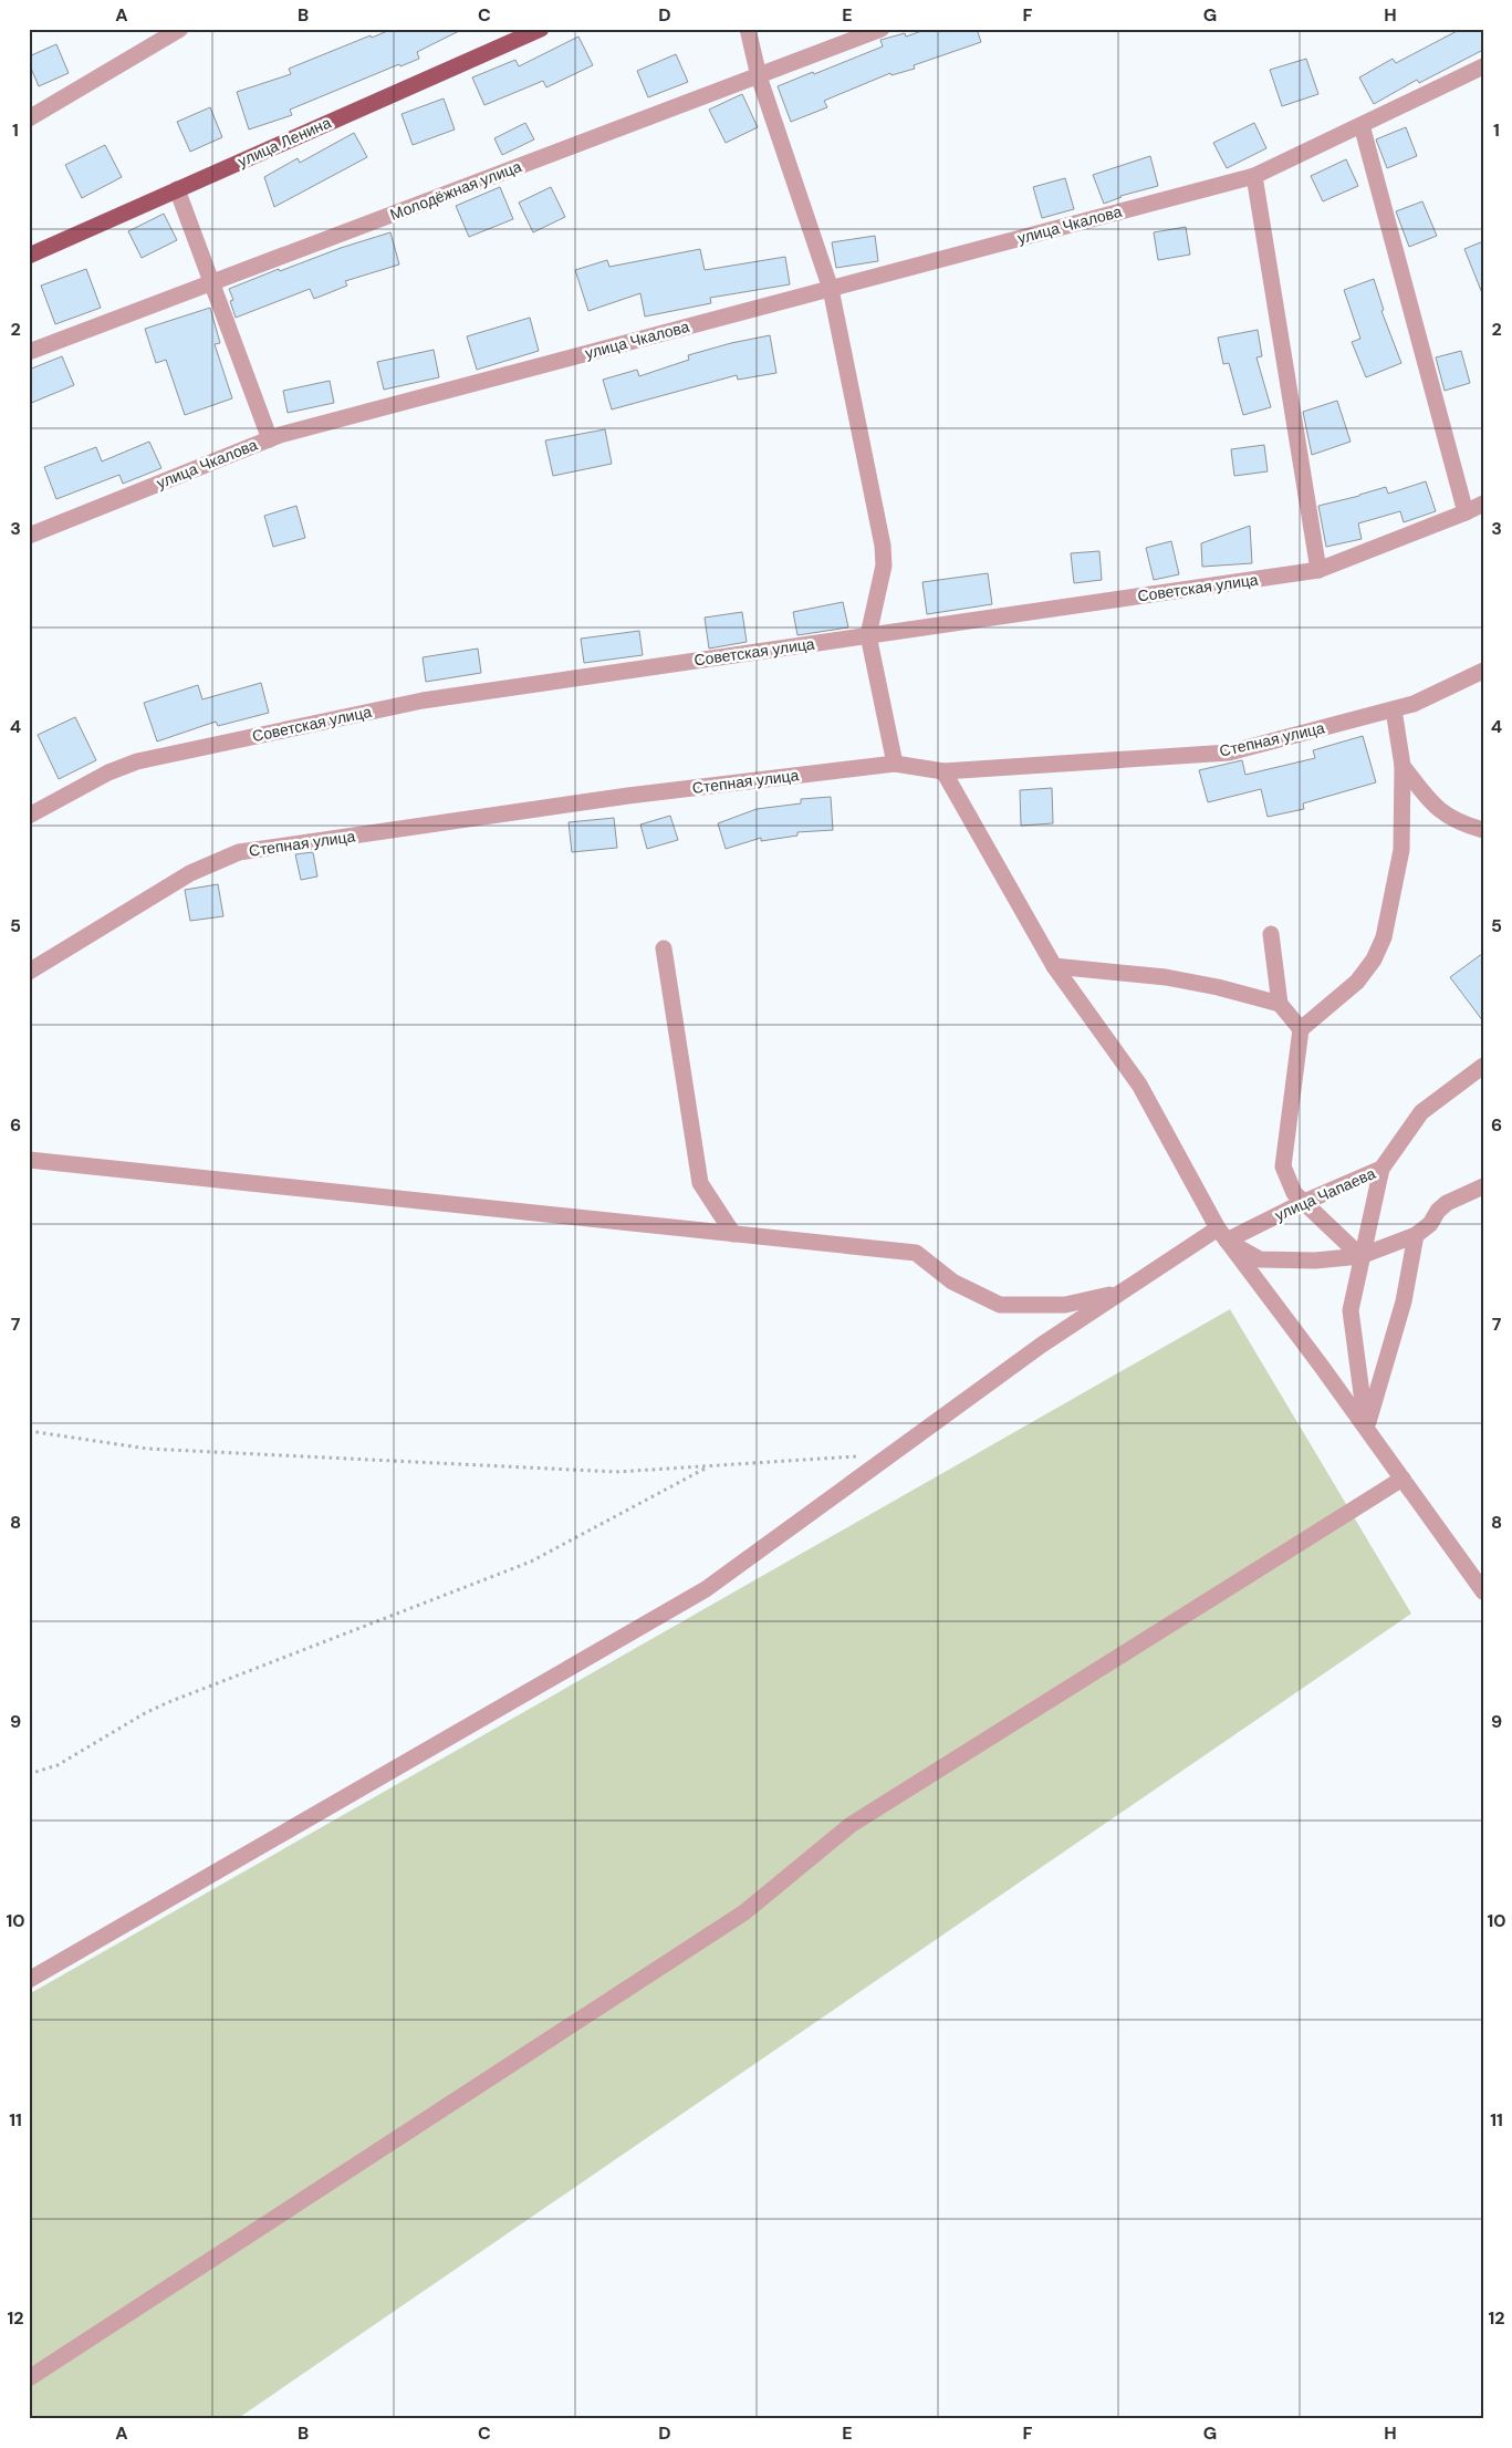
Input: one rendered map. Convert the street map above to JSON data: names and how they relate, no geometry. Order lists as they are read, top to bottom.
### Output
{
  "streets": {
    "main road": ["улица Ленина"],
    "street": [
      "Молодёжная улица",
      "улица Чкалова",
      "Советская улица",
      "Степная улица",
      "улица Чапаева"
    ]
  },
  "grid": {
    "columns": [
      "A",
      "B",
      "C",
      "D",
      "E",
      "F",
      "G",
      "H"
    ],
    "rows": [
      "1",
      "2",
      "3",
      "4",
      "5",
      "6",
      "7",
      "8",
      "9",
      "10",
      "11",
      "12"
    ]
  }
}
